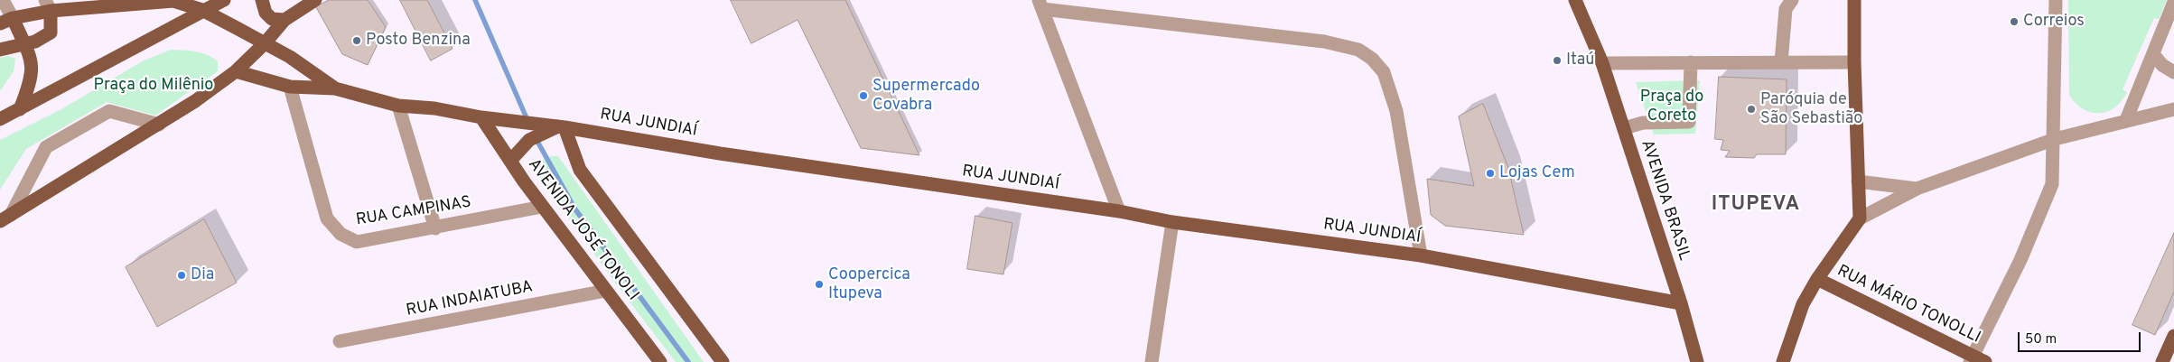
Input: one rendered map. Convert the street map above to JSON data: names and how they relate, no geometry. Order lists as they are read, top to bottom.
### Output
{
  "streets": {
    "main road": [
      "RUA JUNDIAÍ",
      "AVENIDA BRASIL",
      "AVENIDA JOSÉ TONOLI",
      "RUA MÁRIO TONOLLI"
    ],
    "street": ["RUA CAMPINAS", "RUA INDAIATUBA"]
  },
  "crossings": [
    ["RUA JUNDIAÍ", "AVENIDA BRASIL"],
    ["RUA JUNDIAÍ", "RUA CAMPINAS"],
    ["RUA JUNDIAÍ", "AVENIDA JOSÉ TONOLI"],
    ["RUA CAMPINAS", "AVENIDA JOSÉ TONOLI"],
    ["AVENIDA JOSÉ TONOLI", "RUA INDAIATUBA"]
  ],
  "districts": ["ITUPEVA"],
  "parks": ["Praça do Milênio", "Praça do Coreto"],
  "places": [
    "Correios",
    "Posto Benzina",
    "Itaú",
    "Supermercado Covabra",
    "Paróquia de São Sebastião",
    "Lojas Cem",
    "Dia",
    "Coopercica Itupeva"
  ],
  "scale_bar": "50 m"
}
